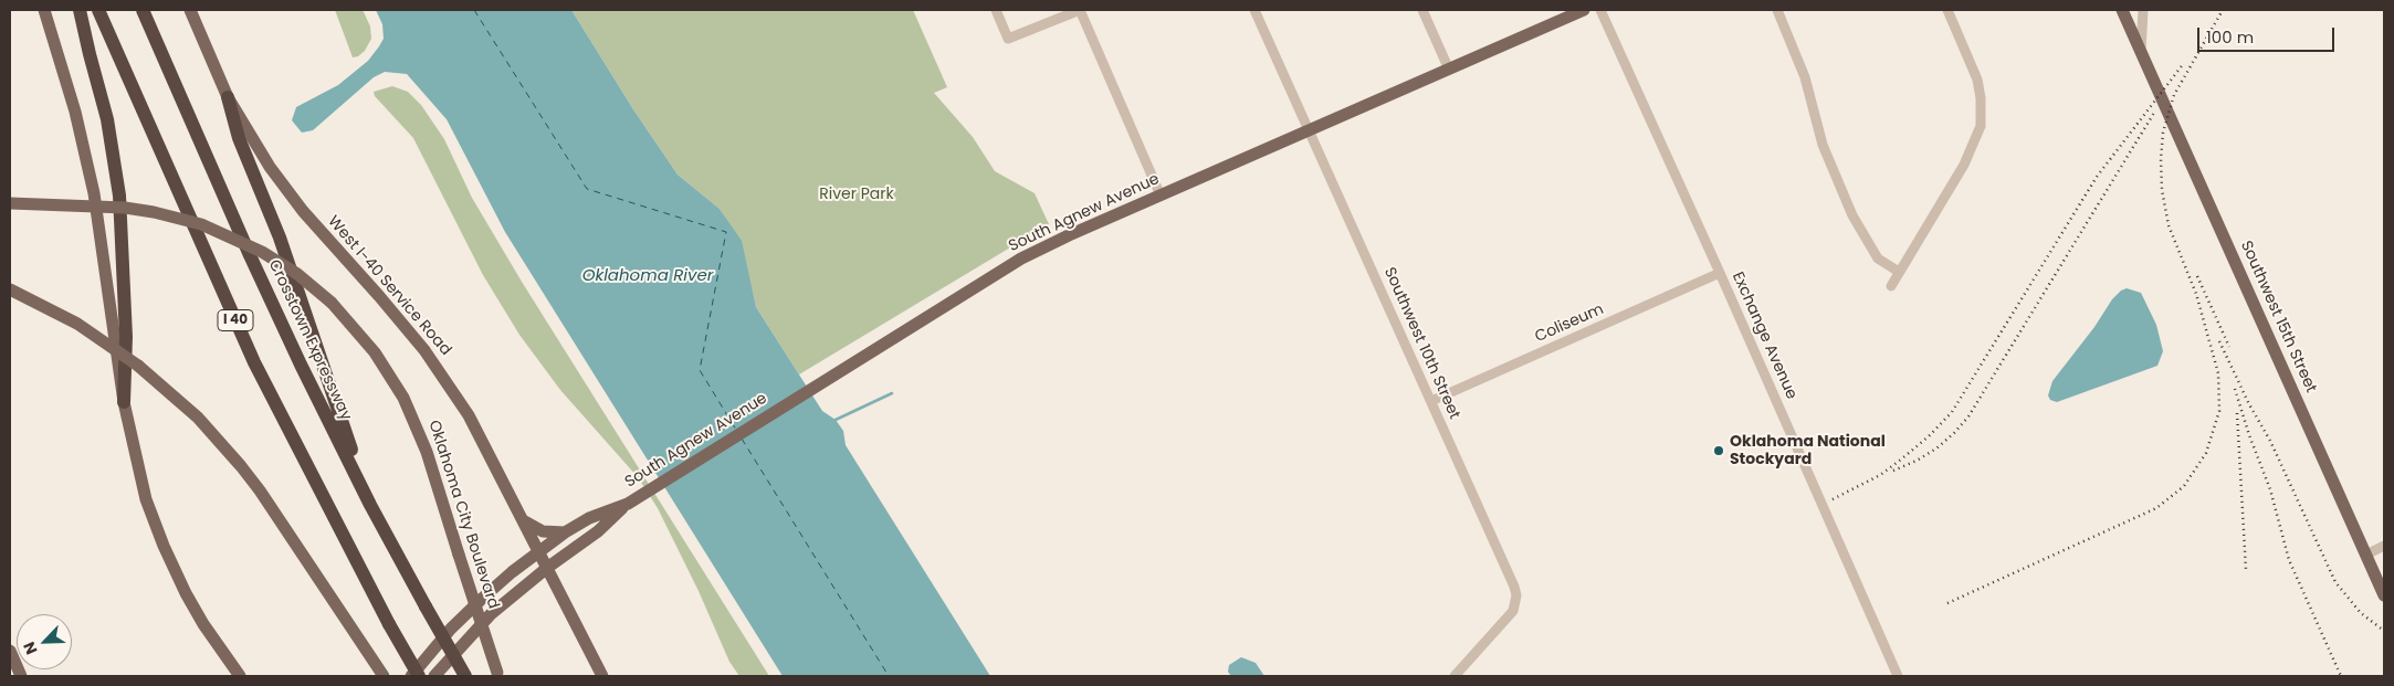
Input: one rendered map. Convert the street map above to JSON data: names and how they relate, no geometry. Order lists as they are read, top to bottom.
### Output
{
  "streets": {
    "highway": ["I 40", "Crosstown Expressway"],
    "main road": [
      "South Agnew Avenue",
      "West I-40 Service Road",
      "Southwest 15th Street",
      "Oklahoma City Boulevard"
    ],
    "street": ["Coliseum", "Exchange Avenue", "Southwest 10th Street"]
  },
  "crossings": [
    ["South Agnew Avenue", "West I-40 Service Road"],
    ["South Agnew Avenue", "Southwest 10th Street"],
    ["Coliseum", "Exchange Avenue"],
    ["Coliseum", "Southwest 10th Street"]
  ],
  "water": ["Oklahoma River"],
  "parks": ["River Park"],
  "places": ["Oklahoma National Stockyard"],
  "scale_bar": "100 m",
  "north": "bottom left"
}
